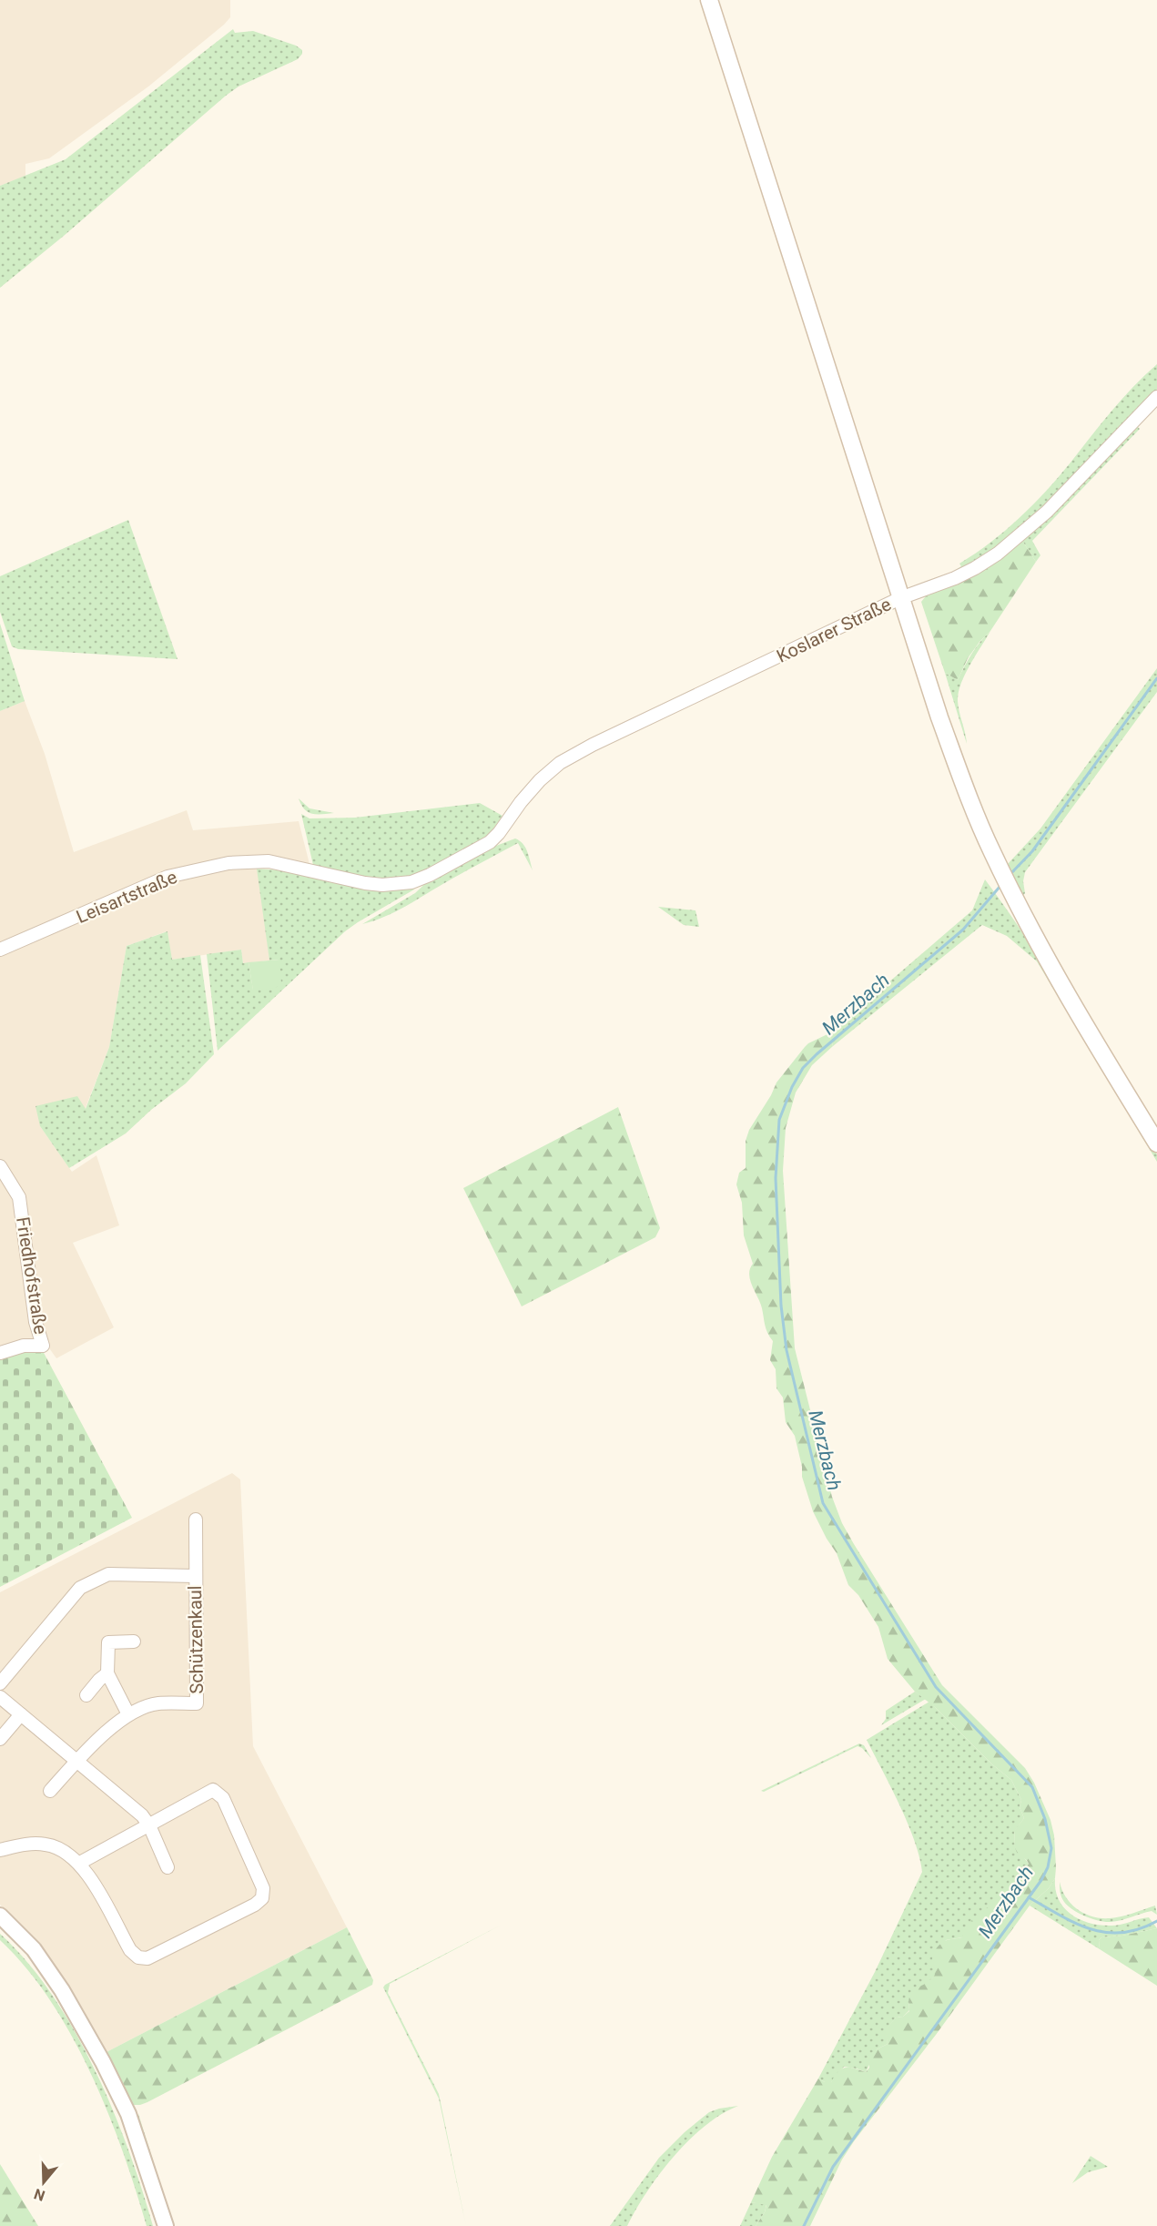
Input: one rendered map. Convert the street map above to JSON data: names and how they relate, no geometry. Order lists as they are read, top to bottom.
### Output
{
  "streets": {
    "street": [
      "Koslarer Straße",
      "Leisartstraße",
      "Friedhofstraße",
      "Schützenkaul"
    ]
  },
  "crossings": [
    ["Koslarer Straße", "Leisartstraße"]
  ],
  "water": ["Merzbach"],
  "north": "bottom"
}
